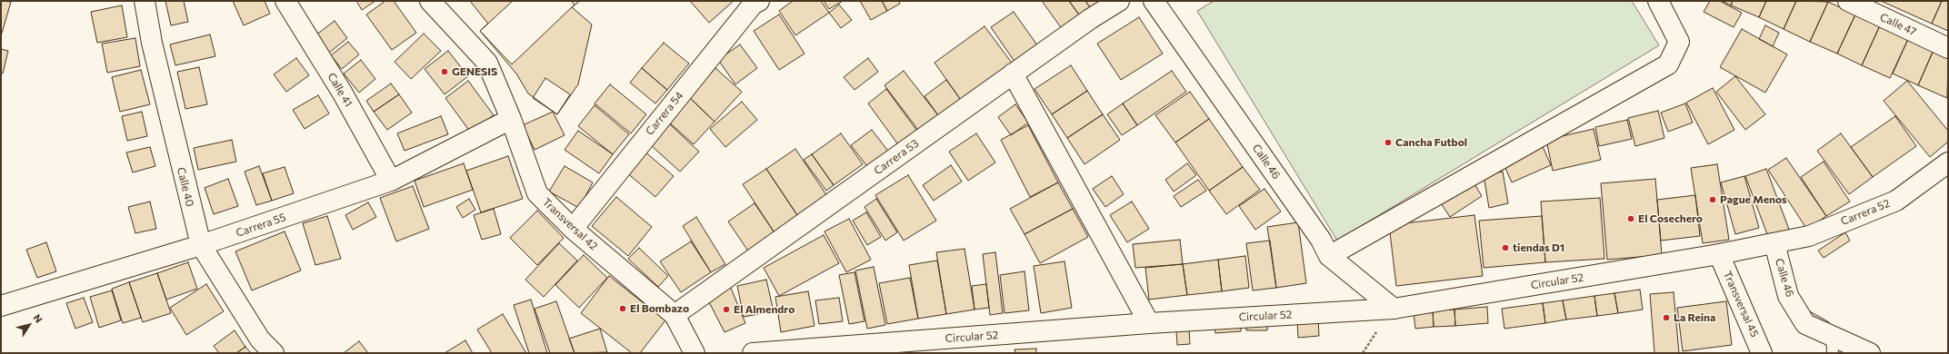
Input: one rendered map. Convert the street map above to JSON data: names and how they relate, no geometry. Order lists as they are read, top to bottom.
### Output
{
  "streets": {
    "street": [
      "Calle 47",
      "Calle 41",
      "Carrera 54",
      "Carrera 53",
      "Calle 46",
      "Calle 40",
      "Carrera 52",
      "Transversal 42",
      "Carrera 55",
      "Circular 52",
      "Transversal 45"
    ]
  },
  "crossings": [
    ["Calle 41", "Carrera 55"],
    ["Carrera 54", "Transversal 42"],
    ["Carrera 53", "Transversal 42"],
    ["Calle 46", "Carrera 52"],
    ["Calle 46", "Circular 52"],
    ["Calle 40", "Carrera 55"],
    ["Carrera 52", "Circular 52"],
    ["Transversal 42", "Carrera 55"],
    ["Circular 52", "Transversal 45"]
  ],
  "places": [
    "GENESIS",
    "Cancha Futbol",
    "Pague Menos",
    "El Cosechero",
    "tiendas D1",
    "El Bombazo",
    "El Almendro",
    "La Reina"
  ],
  "north": "top right"
}
